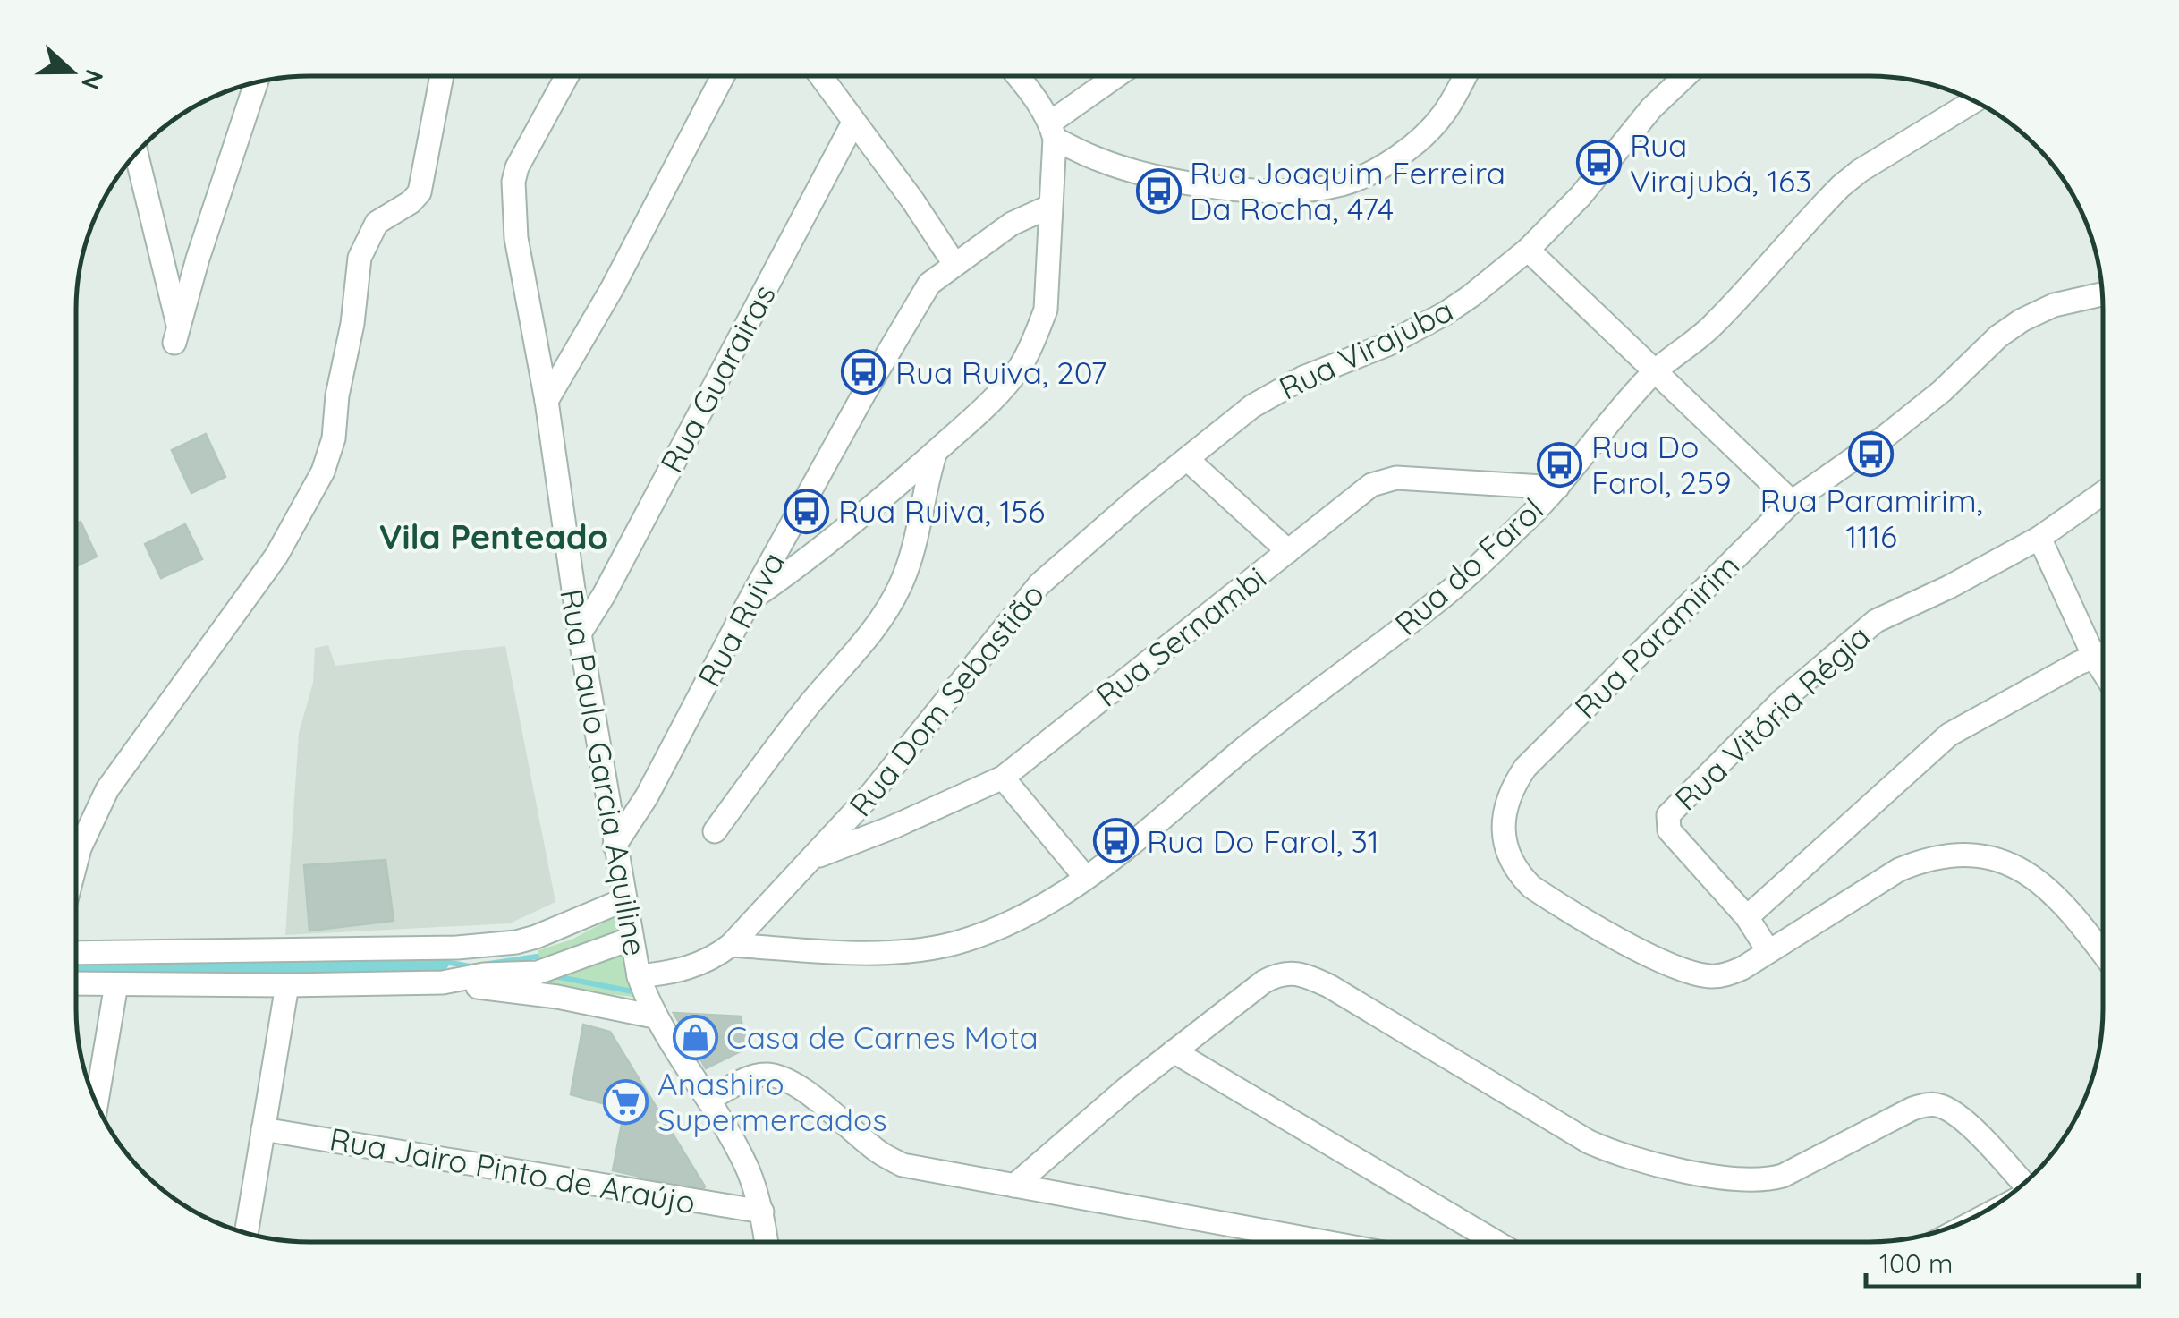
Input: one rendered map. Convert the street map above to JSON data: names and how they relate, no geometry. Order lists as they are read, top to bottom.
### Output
{
  "streets": {
    "street": [
      "Rua Virajuba",
      "Rua Guarairas",
      "Rua do Farol",
      "Rua Ruiva",
      "Rua Sernambi",
      "Rua Paramirim",
      "Rua Dom Sebastião",
      "Rua Vitória Régia",
      "Rua Paulo Garcia Aquiline",
      "Rua Jairo Pinto de Araújo"
    ]
  },
  "crossings": [
    ["Rua Virajuba", "Rua Dom Sebastião"],
    ["Rua Guarairas", "Rua Paulo Garcia Aquiline"],
    ["Rua do Farol", "Rua Sernambi"],
    ["Rua do Farol", "Rua Dom Sebastião"],
    ["Rua Ruiva", "Rua Paulo Garcia Aquiline"],
    ["Rua Sernambi", "Rua Dom Sebastião"],
    ["Rua Paramirim", "Rua Vitória Régia"],
    ["Rua Dom Sebastião", "Rua Paulo Garcia Aquiline"],
    ["Rua Paulo Garcia Aquiline", "Rua Jairo Pinto de Araújo"]
  ],
  "districts": ["Vila Penteado"],
  "places": {
    "bus stop": [
      "Rua Virajubá, 163",
      "Rua Joaquim Ferreira Da Rocha, 474",
      "Rua Ruiva, 207",
      "Rua Paramirim, 1116",
      "Rua Do Farol, 259",
      "Rua Ruiva, 156",
      "Rua Do Farol, 31"
    ],
    "shop": ["Casa de Carnes Mota"],
    "supermarket": ["Anashiro Supermercados"]
  },
  "scale_bar": "100 m",
  "north": "right"
}
